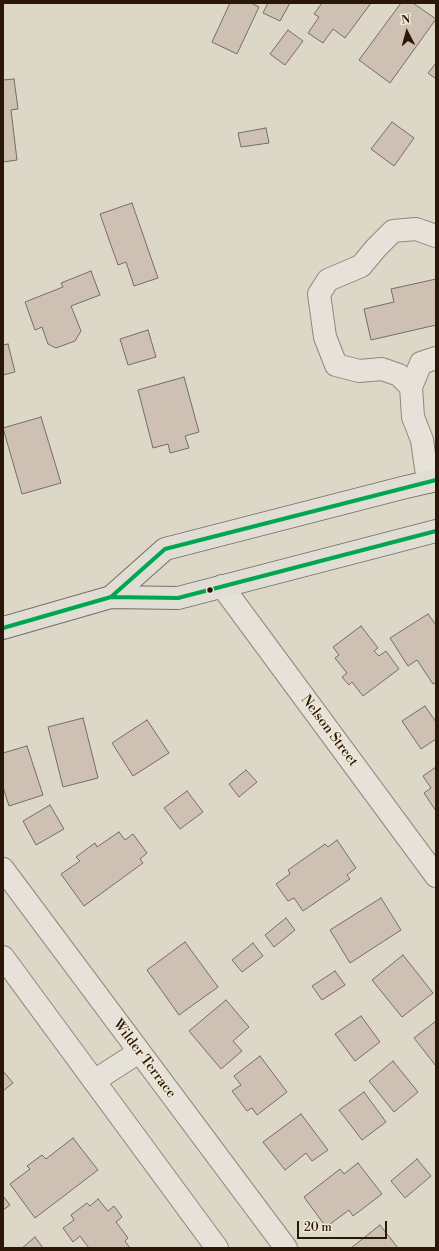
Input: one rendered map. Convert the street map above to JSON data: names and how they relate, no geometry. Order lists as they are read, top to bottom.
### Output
{
  "streets": {
    "street": ["Nelson Street", "Wilder Terrace"]
  },
  "scale_bar": "20 m",
  "north": "top"
}
